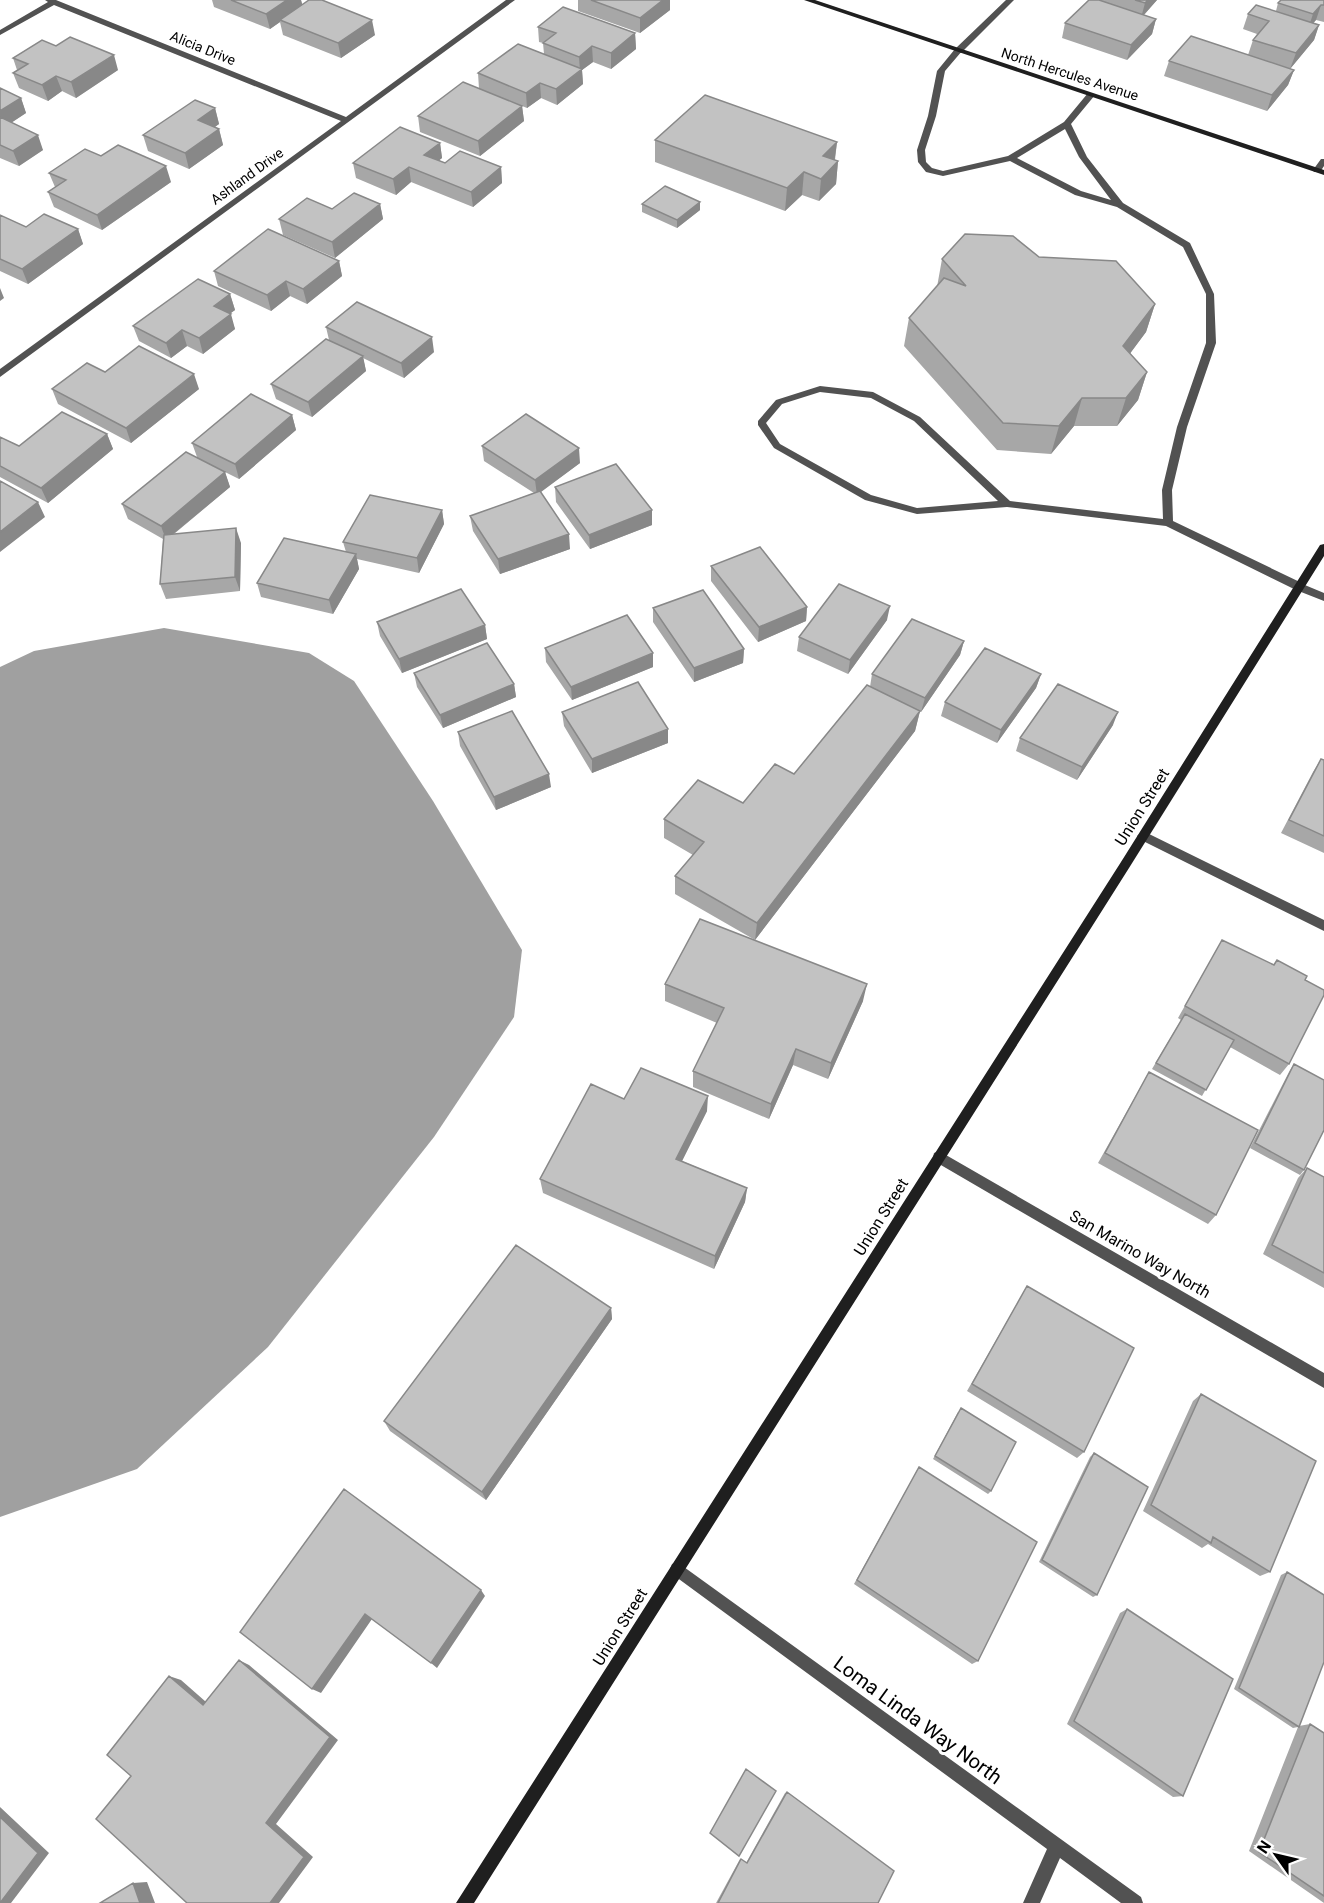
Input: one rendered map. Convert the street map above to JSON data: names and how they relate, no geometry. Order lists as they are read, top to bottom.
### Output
{
  "streets": {
    "street": [
      "Alicia Drive",
      "North Hercules Avenue",
      "Ashland Drive",
      "Union Street",
      "San Marino Way North",
      "Loma Linda Way North"
    ]
  },
  "crossings": [
    ["Alicia Drive", "Ashland Drive"],
    ["Union Street", "San Marino Way North"],
    ["Union Street", "Loma Linda Way North"]
  ],
  "north": "top left"
}
